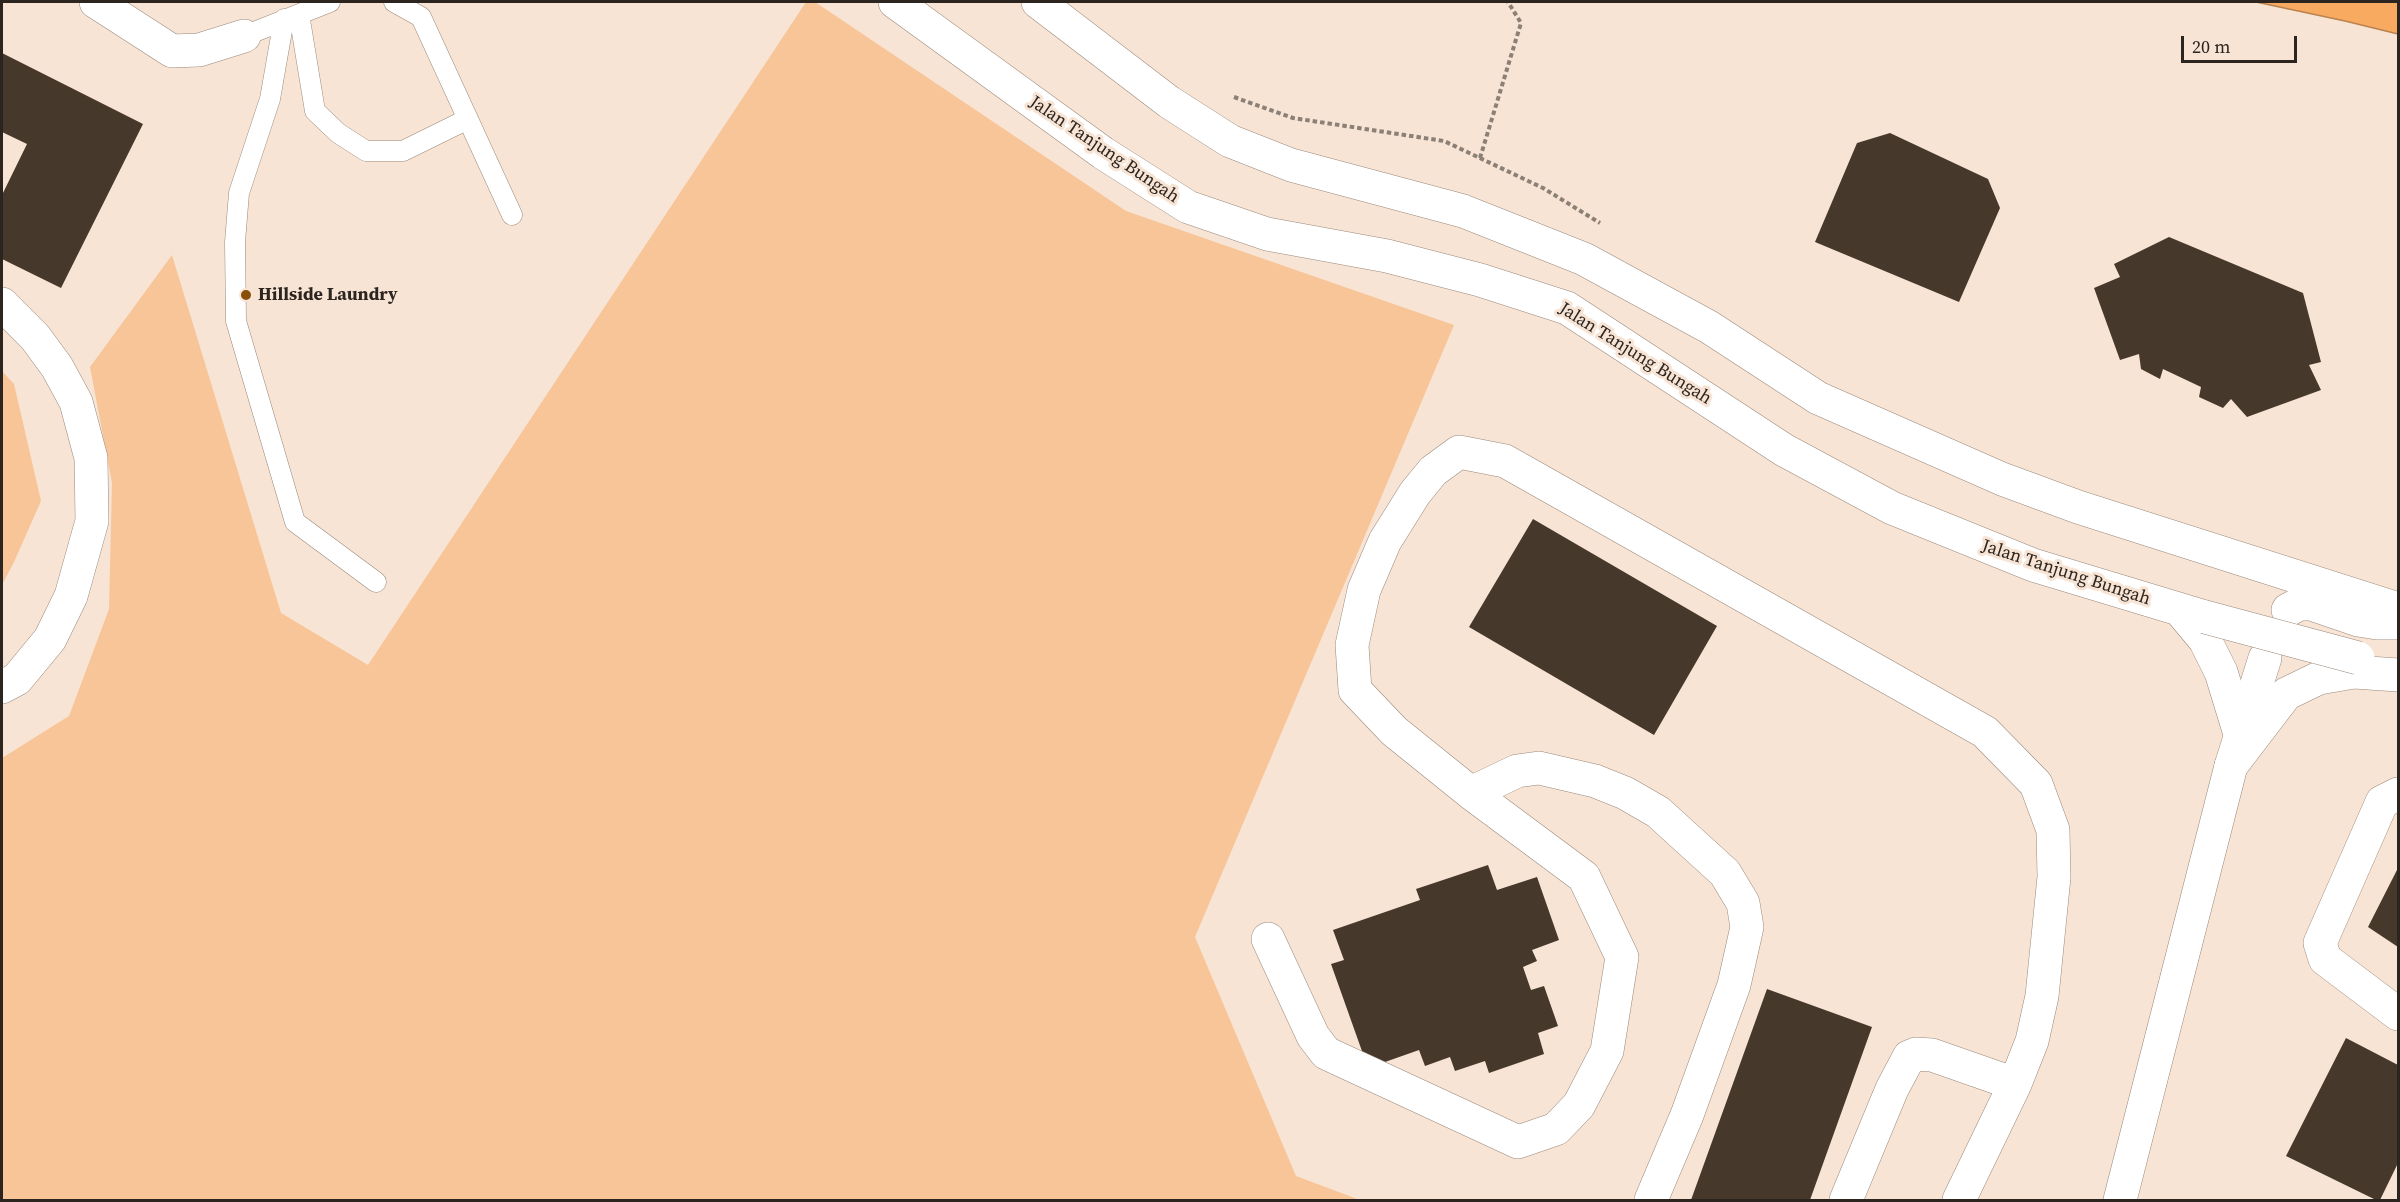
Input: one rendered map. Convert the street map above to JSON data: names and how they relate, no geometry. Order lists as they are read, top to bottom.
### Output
{
  "streets": {
    "street": ["Jalan Tanjung Bungah"]
  },
  "places": ["Hillside Laundry"],
  "scale_bar": "20 m"
}
